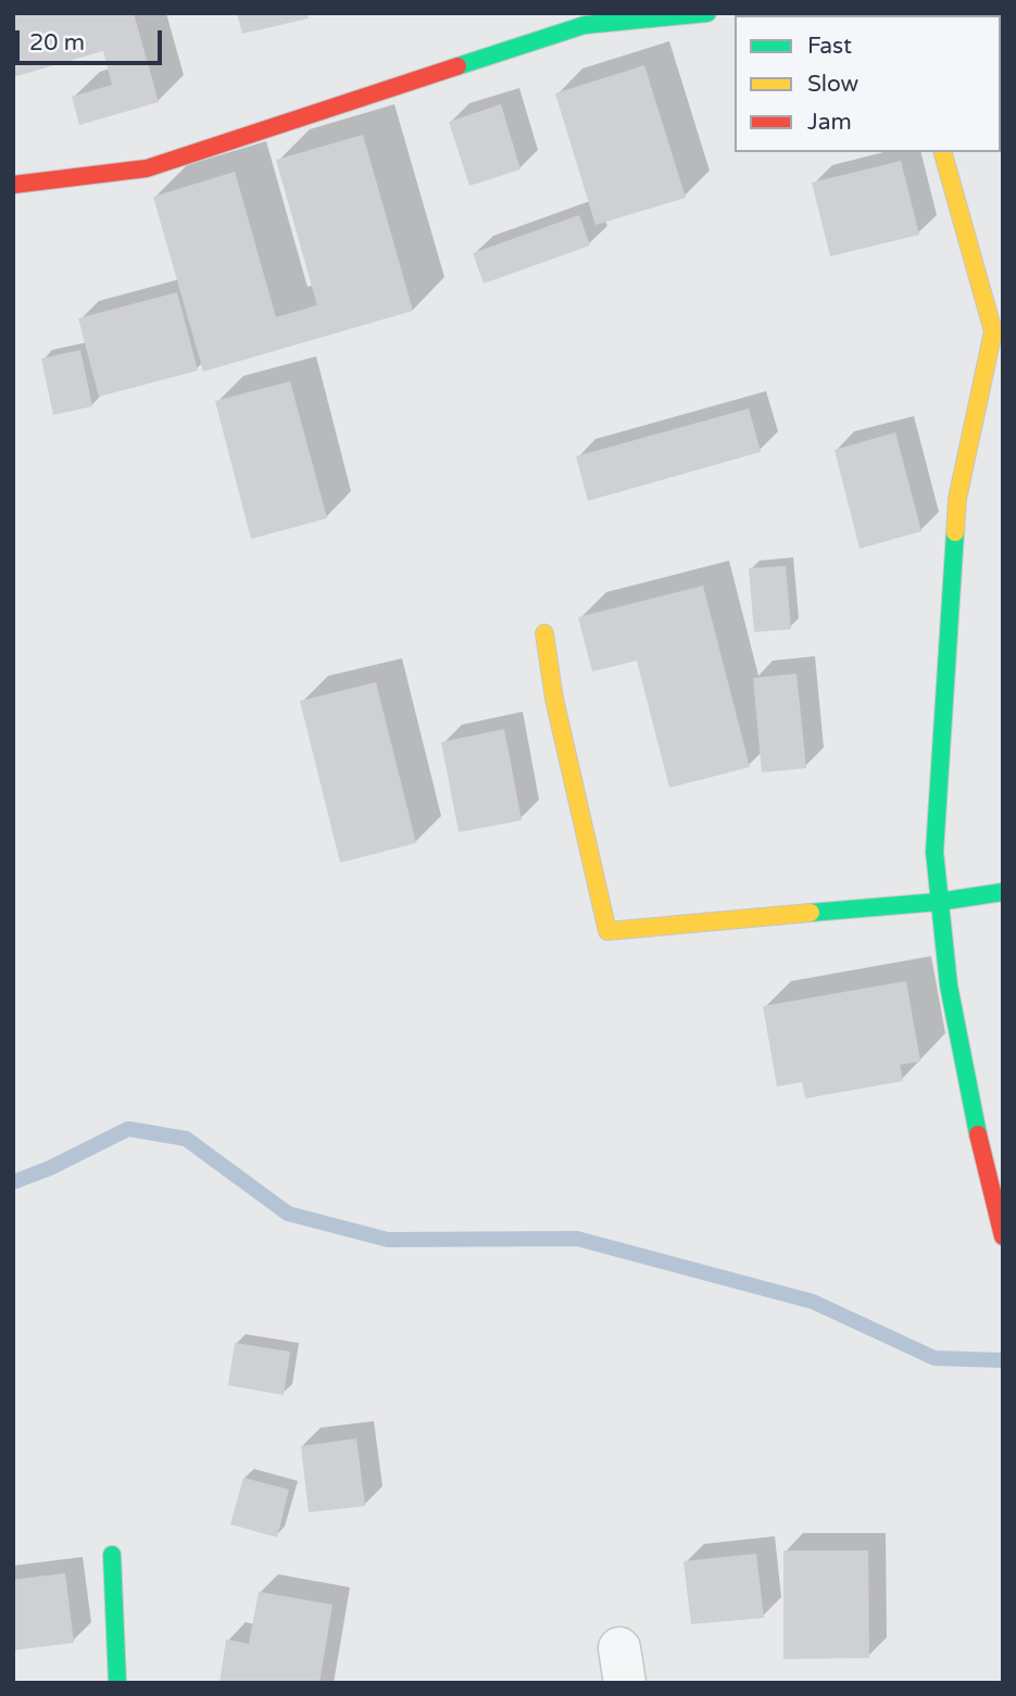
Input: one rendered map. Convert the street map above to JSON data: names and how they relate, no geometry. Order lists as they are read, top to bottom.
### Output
{
  "legend": ["Fast", "Slow", "Jam"],
  "scale_bar": "20 m"
}
